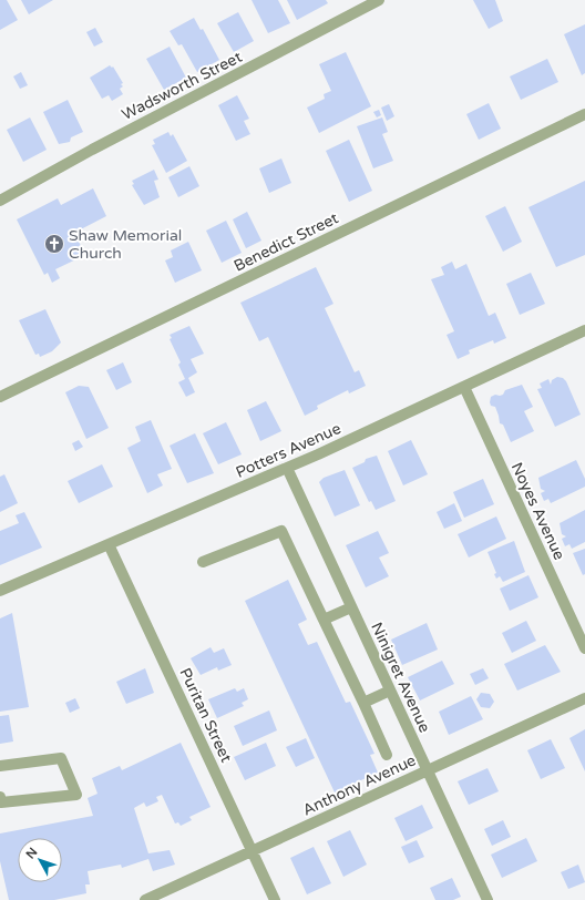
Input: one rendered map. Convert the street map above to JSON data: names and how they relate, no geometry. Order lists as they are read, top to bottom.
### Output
{
  "streets": {
    "street": [
      "Wadsworth Street",
      "Benedict Street",
      "Potters Avenue",
      "Noyes Avenue",
      "Ninigret Avenue",
      "Puritan Street",
      "Anthony Avenue"
    ]
  },
  "crossings": [
    ["Potters Avenue", "Noyes Avenue"],
    ["Potters Avenue", "Ninigret Avenue"],
    ["Potters Avenue", "Puritan Street"],
    ["Ninigret Avenue", "Anthony Avenue"],
    ["Puritan Street", "Anthony Avenue"]
  ],
  "places": {
    "church": ["Shaw Memorial Church"]
  },
  "north": "top left"
}
